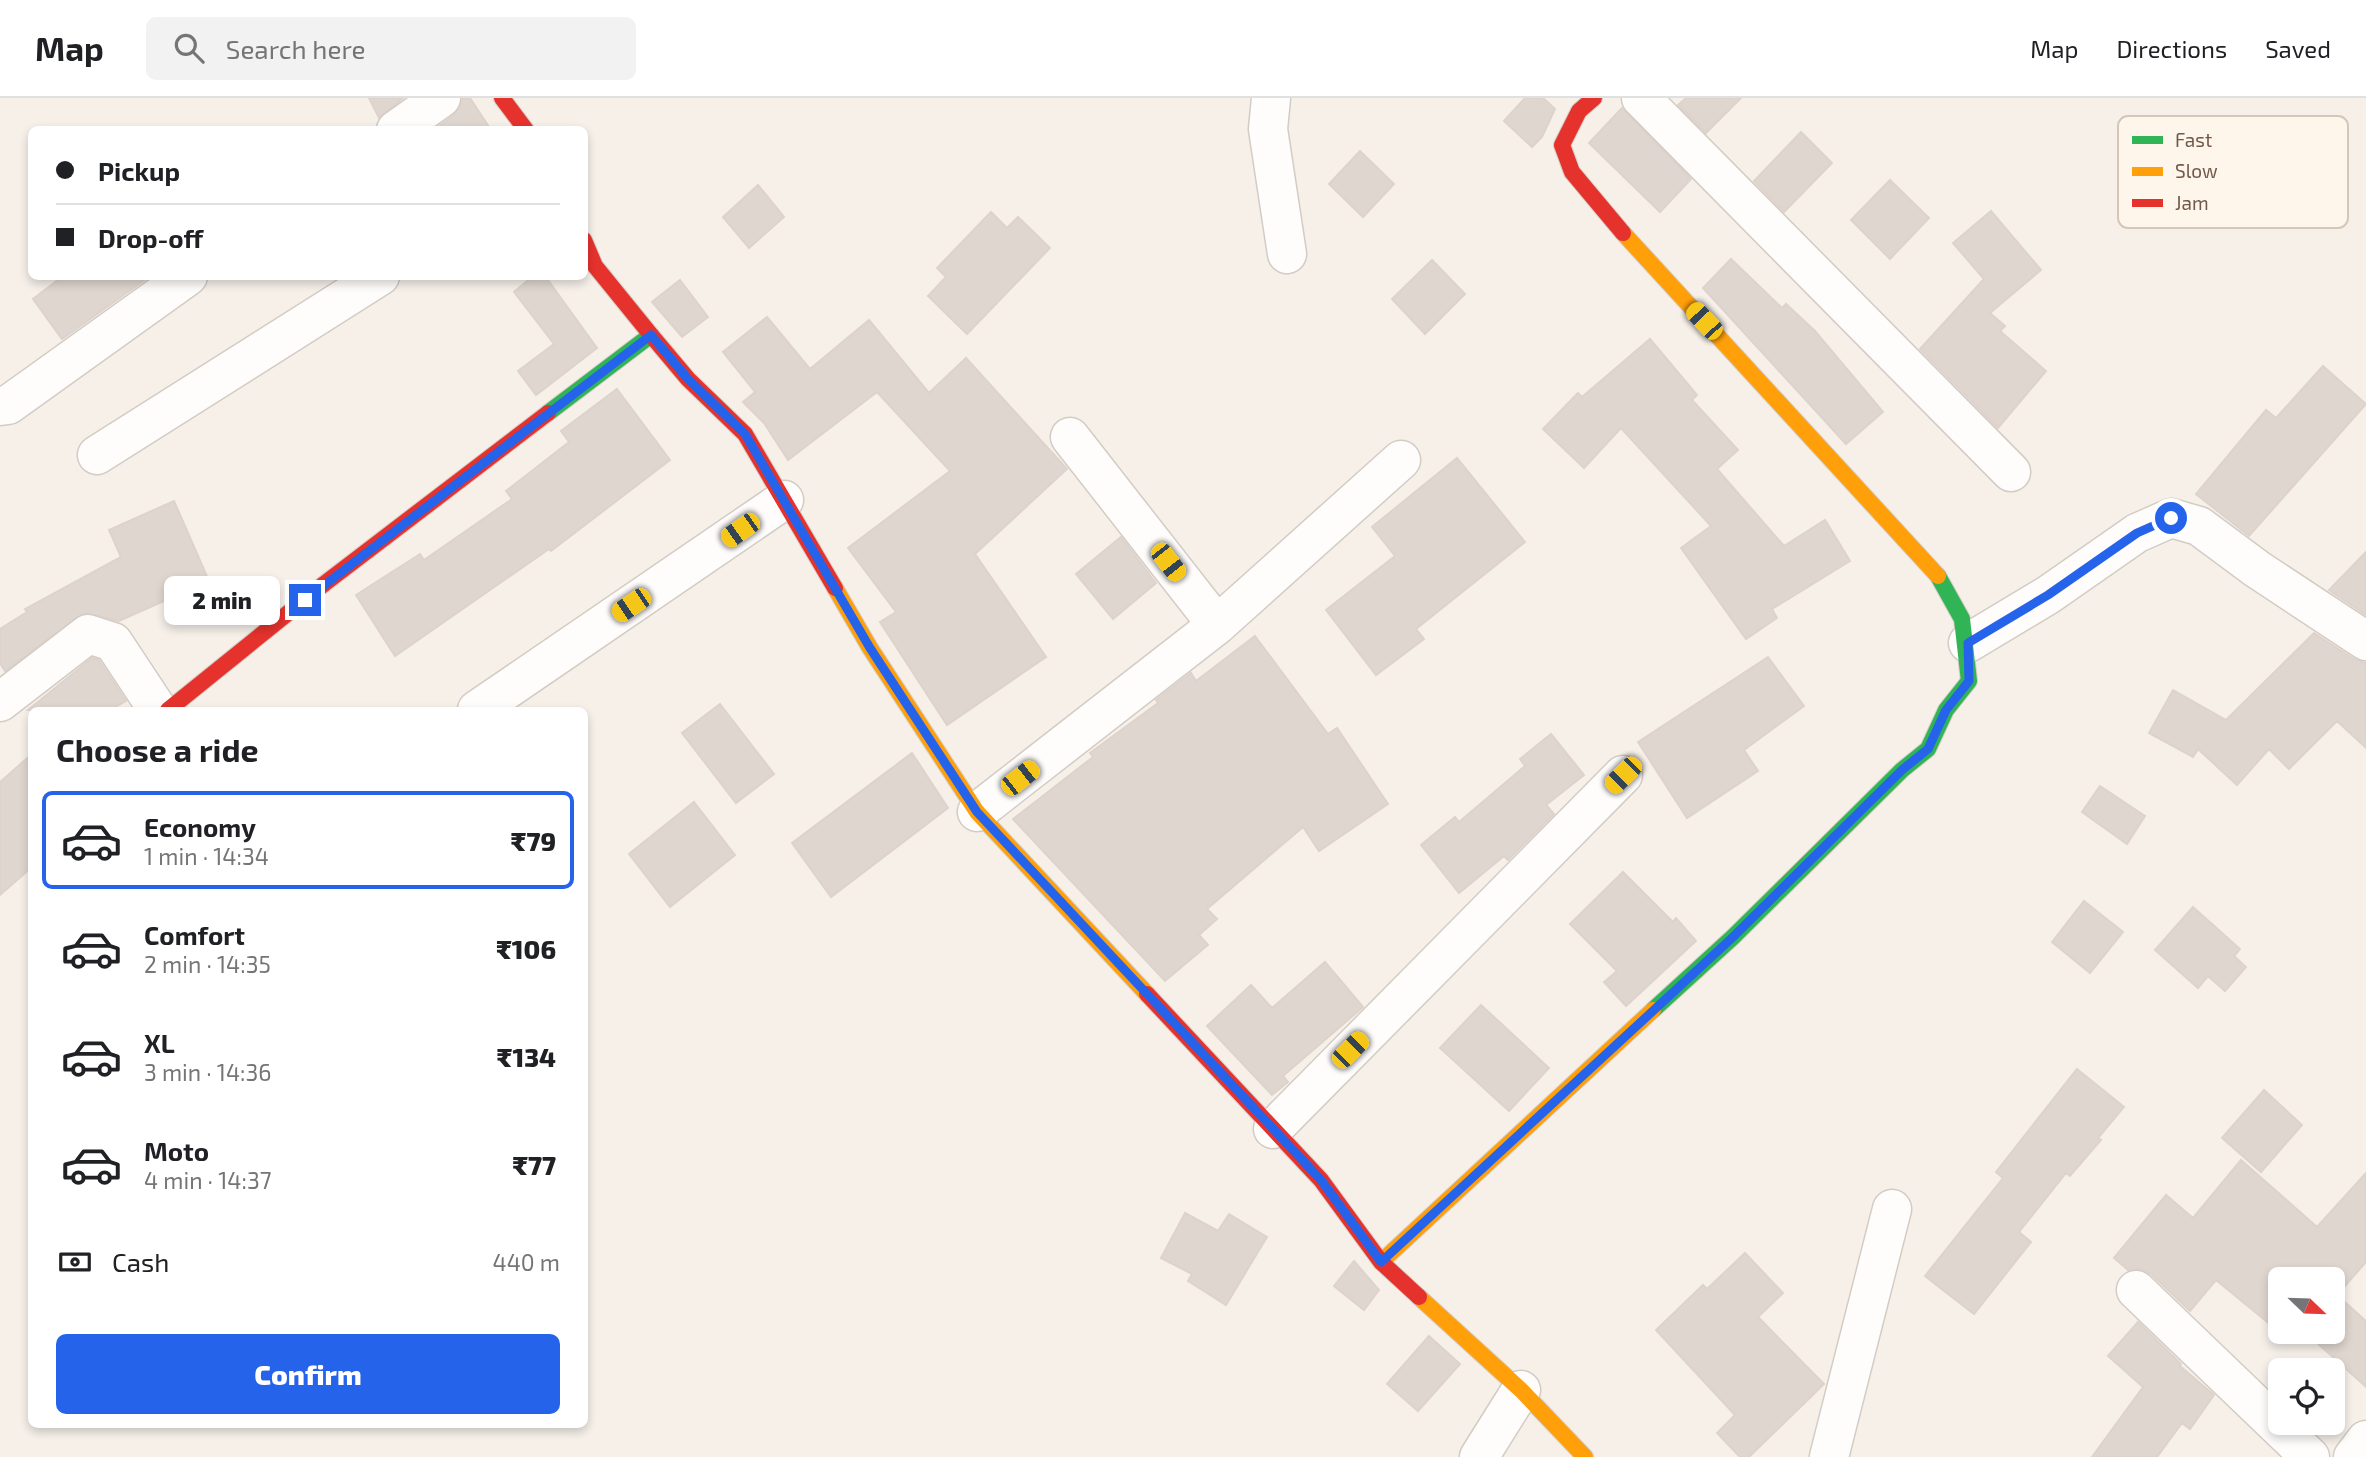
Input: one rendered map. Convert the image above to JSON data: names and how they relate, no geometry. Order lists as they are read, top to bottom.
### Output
{
  "legend": ["Fast", "Slow", "Jam"],
  "north": "bottom right",
  "page": {
    "header": "Map",
    "search": "Search here",
    "nav": ["Map", "Directions", "Saved"],
    "banner": ["Pickup", "Drop-off"],
    "bubble": "2 min",
    "heading": "Choose a ride",
    "list": [
      {
        "name": "Economy",
        "note": "1 min · 14:34",
        "value": "₹79"
      },
      {
        "name": "Comfort",
        "note": "2 min · 14:35",
        "value": "₹106"
      },
      {
        "name": "XL",
        "note": "3 min · 14:36",
        "value": "₹134"
      },
      {
        "name": "Moto",
        "note": "4 min · 14:37",
        "value": "₹77"
      }
    ],
    "pay": ["Cash", "440 m"],
    "buttons": "Confirm"
  }
}
